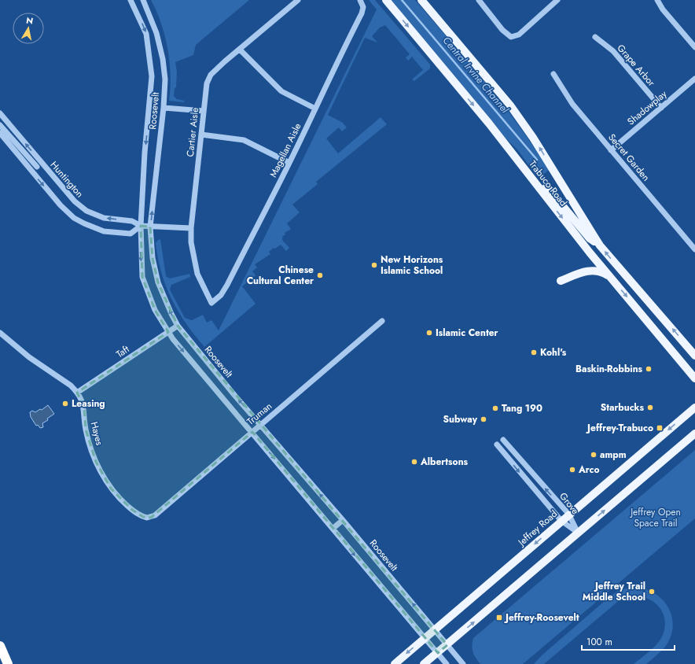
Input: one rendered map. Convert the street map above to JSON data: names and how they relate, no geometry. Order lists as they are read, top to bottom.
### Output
{
  "streets": {
    "main road": ["Trabuco Road", "Jeffrey Road"],
    "street": [
      "Grape Arbor",
      "Shadowplay",
      "Roosevelt",
      "Cartier Aisle",
      "Magellan Aisle",
      "Secret Garden",
      "Huntington",
      "Taft",
      "Truman",
      "Hayes",
      "Grove"
    ]
  },
  "crossings": [
    ["Grape Arbor", "Shadowplay"],
    ["Shadowplay", "Secret Garden"],
    ["Roosevelt", "Huntington"],
    ["Roosevelt", "Taft"],
    ["Roosevelt", "Truman"],
    ["Roosevelt", "Jeffrey Road"],
    ["Cartier Aisle", "Magellan Aisle"],
    ["Cartier Aisle", "Huntington"],
    ["Taft", "Hayes"],
    ["Truman", "Hayes"],
    ["Grove", "Jeffrey Road"]
  ],
  "water": ["Central Irvine Channel"],
  "parks": ["Jeffrey Open Space Trail"],
  "places": {
    "other": [
      "New Horizons Islamic School",
      "Chinese Cultural Center",
      "Islamic Center",
      "Kohl's",
      "Baskin-Robbins",
      "Leasing",
      "Starbucks",
      "Tang 190",
      "Subway",
      "ampm",
      "Albertsons",
      "Arco",
      "Jeffrey Trail Middle School"
    ],
    "transit": ["Jeffrey-Trabuco", "Jeffrey-Roosevelt"]
  },
  "scale_bar": "100 m",
  "north": "top"
}
